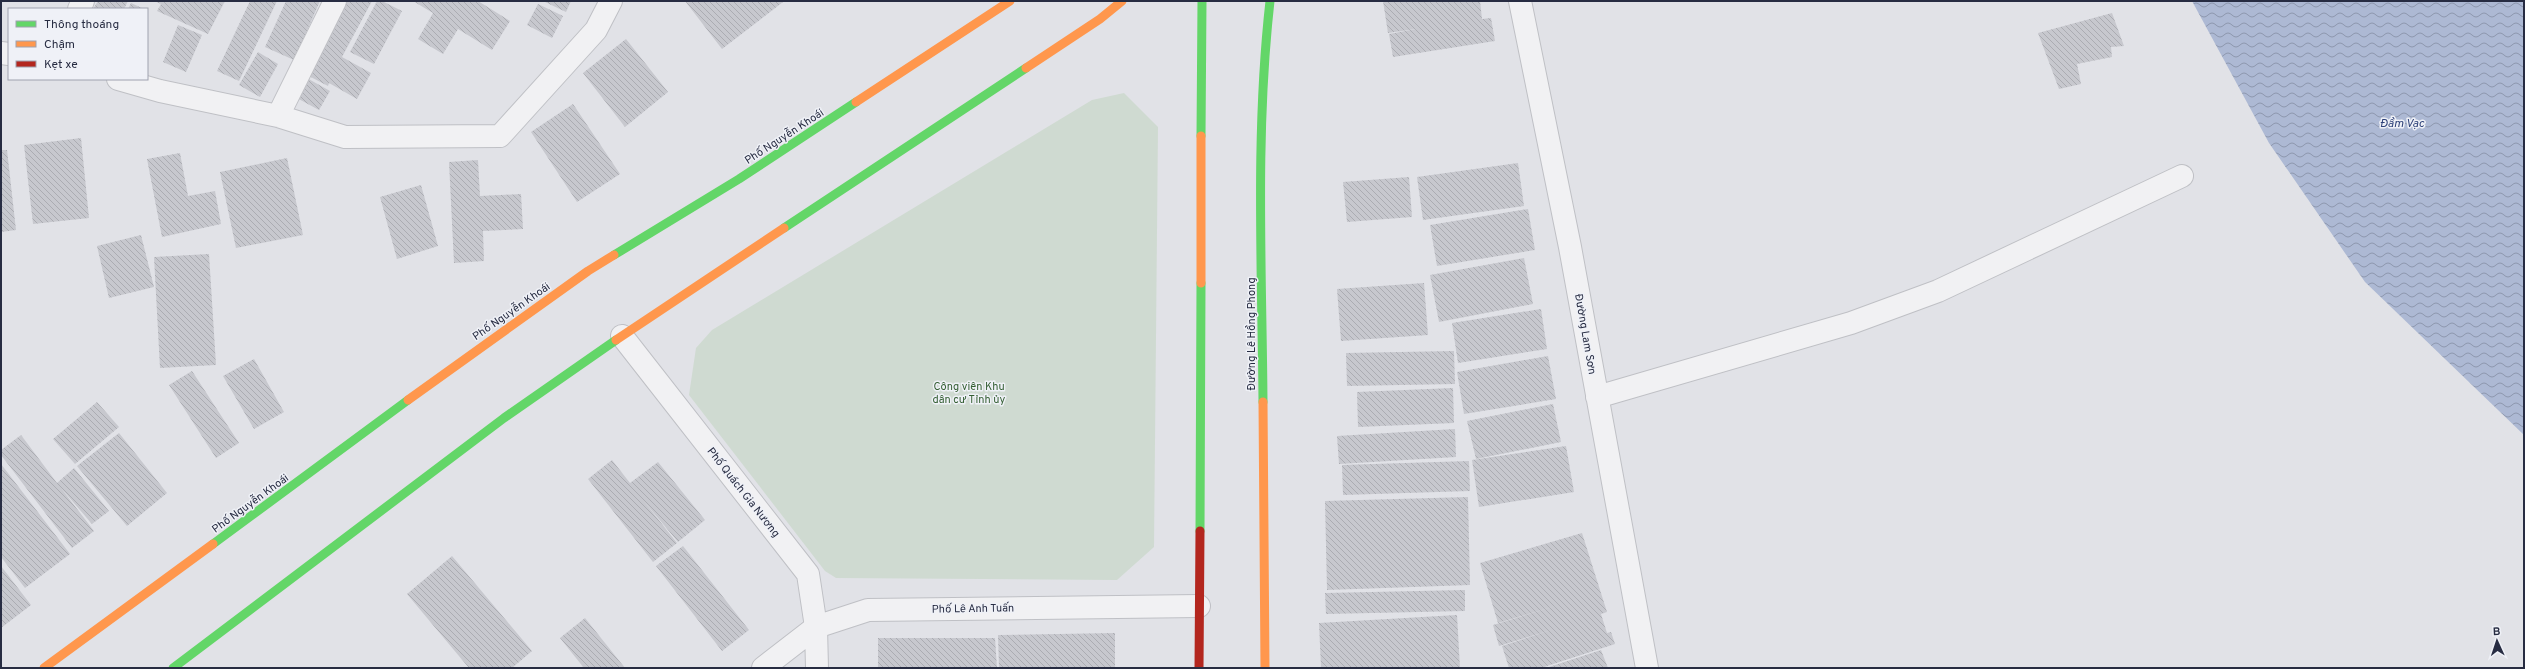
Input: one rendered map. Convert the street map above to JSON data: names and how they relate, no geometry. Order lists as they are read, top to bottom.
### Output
{
  "streets": {
    "street": [
      "Phố Nguyễn Khoái",
      "Đường Lê Hồng Phong",
      "Đường Lam Sơn",
      "Phố Quách Gia Nương",
      "Phố Lê Anh Tuấn"
    ]
  },
  "crossings": [
    ["Phố Quách Gia Nương", "Phố Lê Anh Tuấn"]
  ],
  "water": ["Đầm Vạc"],
  "parks": ["Công viên Khu dân cư Tỉnh ủy"],
  "legend": ["Thông thoáng", "Chậm", "Kẹt xe"],
  "north": "top"
}
